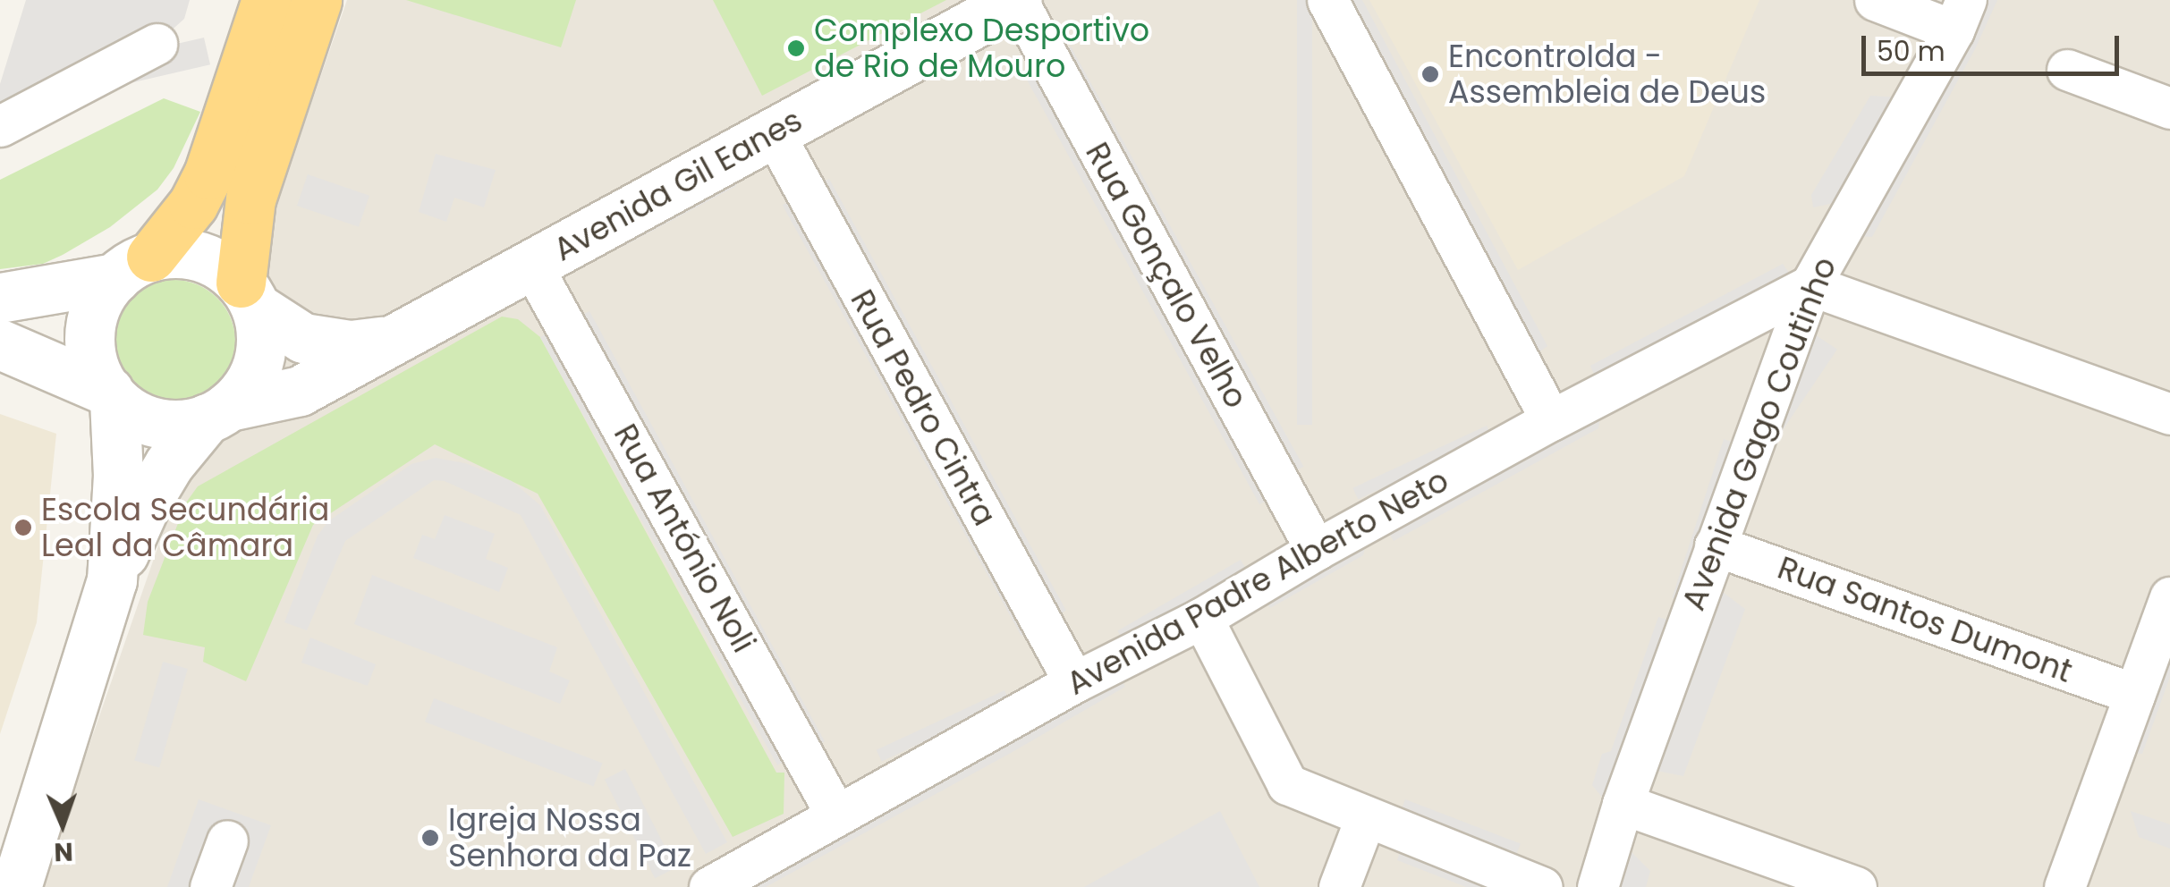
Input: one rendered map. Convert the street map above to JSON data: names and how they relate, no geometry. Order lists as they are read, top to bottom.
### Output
{
  "streets": {
    "street": [
      "Avenida Gil Eanes",
      "Rua Gonçalo Velho",
      "Rua Pedro Cintra",
      "Avenida Gago Coutinho",
      "Rua António Noli",
      "Avenida Padre Alberto Neto",
      "Rua Santos Dumont"
    ]
  },
  "crossings": [
    ["Avenida Gil Eanes", "Rua Gonçalo Velho"],
    ["Avenida Gil Eanes", "Rua Pedro Cintra"],
    ["Avenida Gil Eanes", "Rua António Noli"],
    ["Rua Gonçalo Velho", "Avenida Padre Alberto Neto"],
    ["Rua Pedro Cintra", "Avenida Padre Alberto Neto"],
    ["Avenida Gago Coutinho", "Avenida Padre Alberto Neto"],
    ["Avenida Gago Coutinho", "Rua Santos Dumont"],
    ["Rua António Noli", "Avenida Padre Alberto Neto"]
  ],
  "places": [
    "Complexo Desportivo de Rio de Mouro",
    "EncontroIda - Assembleia de Deus",
    "Escola Secundária Leal da Câmara",
    "Igreja Nossa Senhora da Paz"
  ],
  "scale_bar": "50 m",
  "north": "bottom"
}
